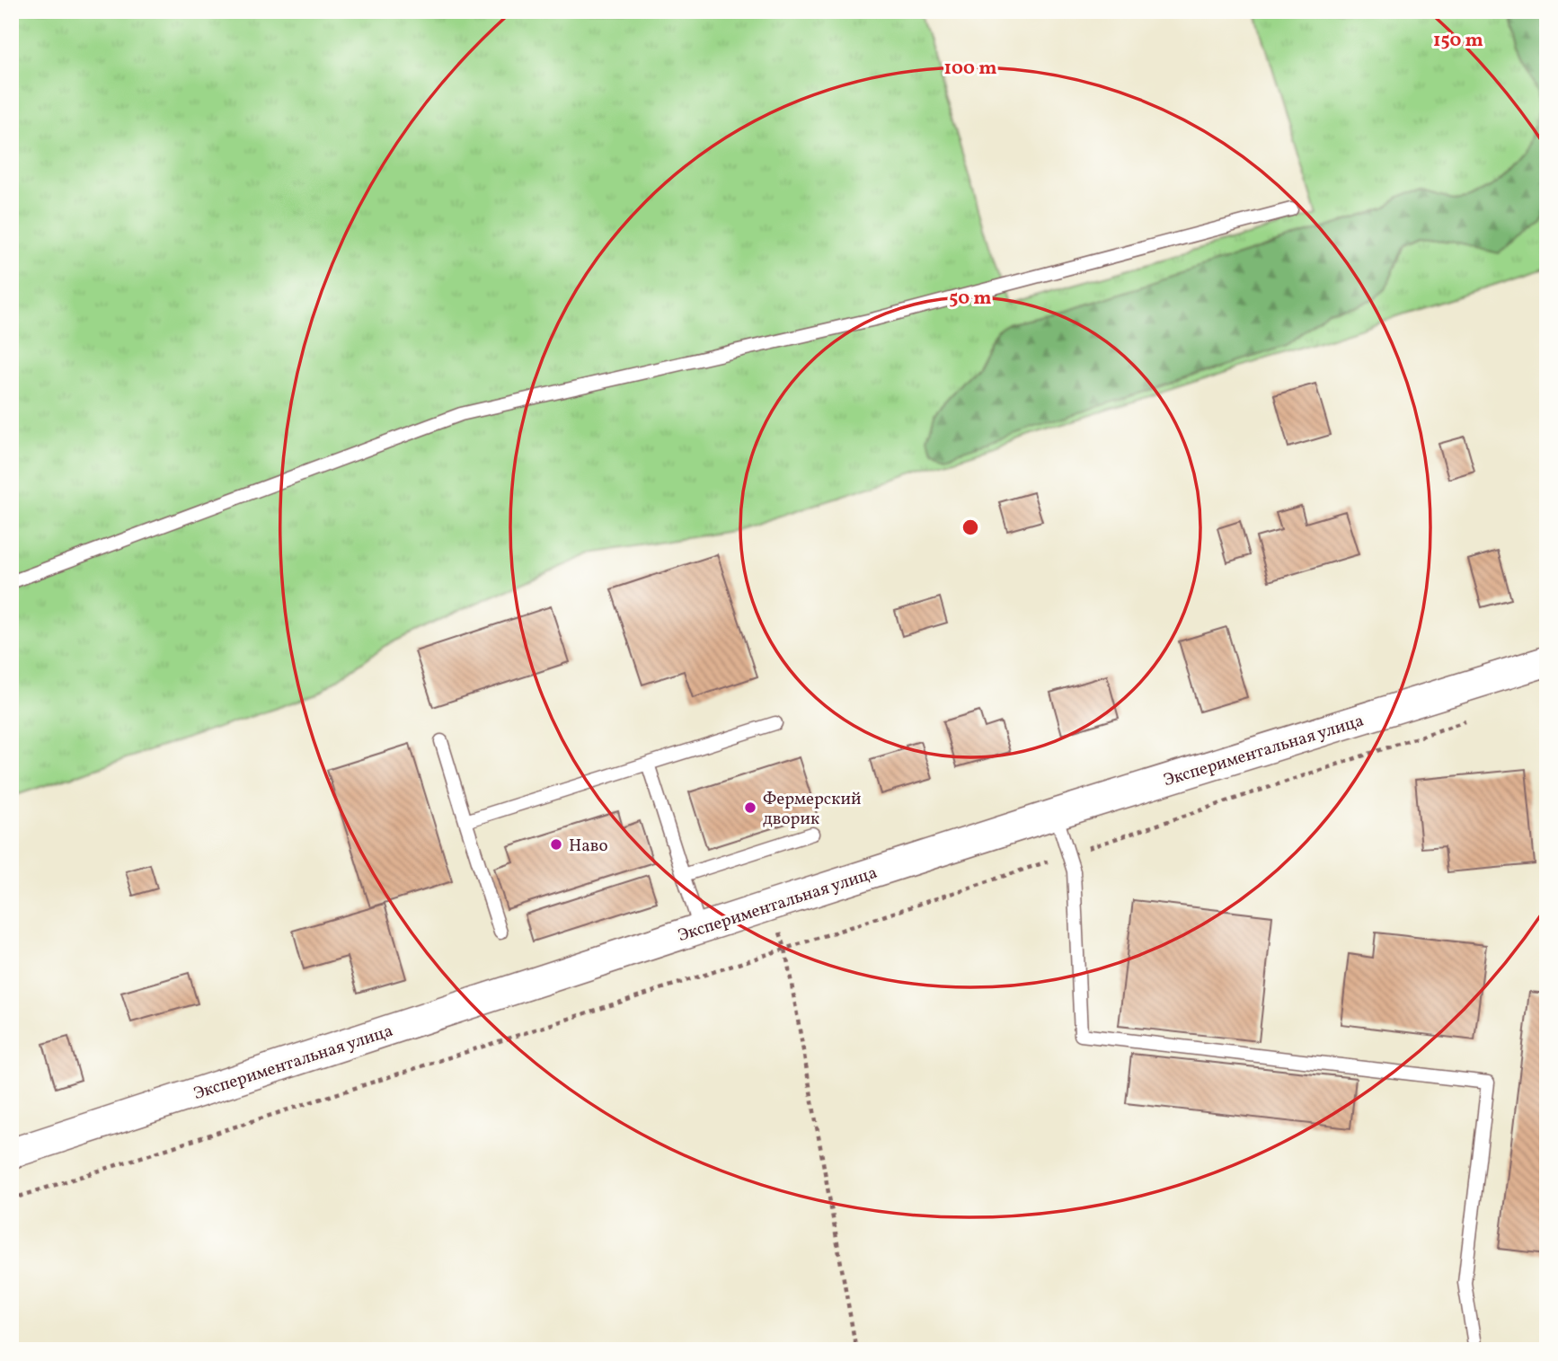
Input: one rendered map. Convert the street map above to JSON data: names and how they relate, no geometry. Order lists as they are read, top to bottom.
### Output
{
  "streets": {
    "street": ["Экспериментальная улица"]
  },
  "places": ["Фермерский дворик", "Наво"],
  "rings": ["150 m", "100 m", "50 m"]
}
